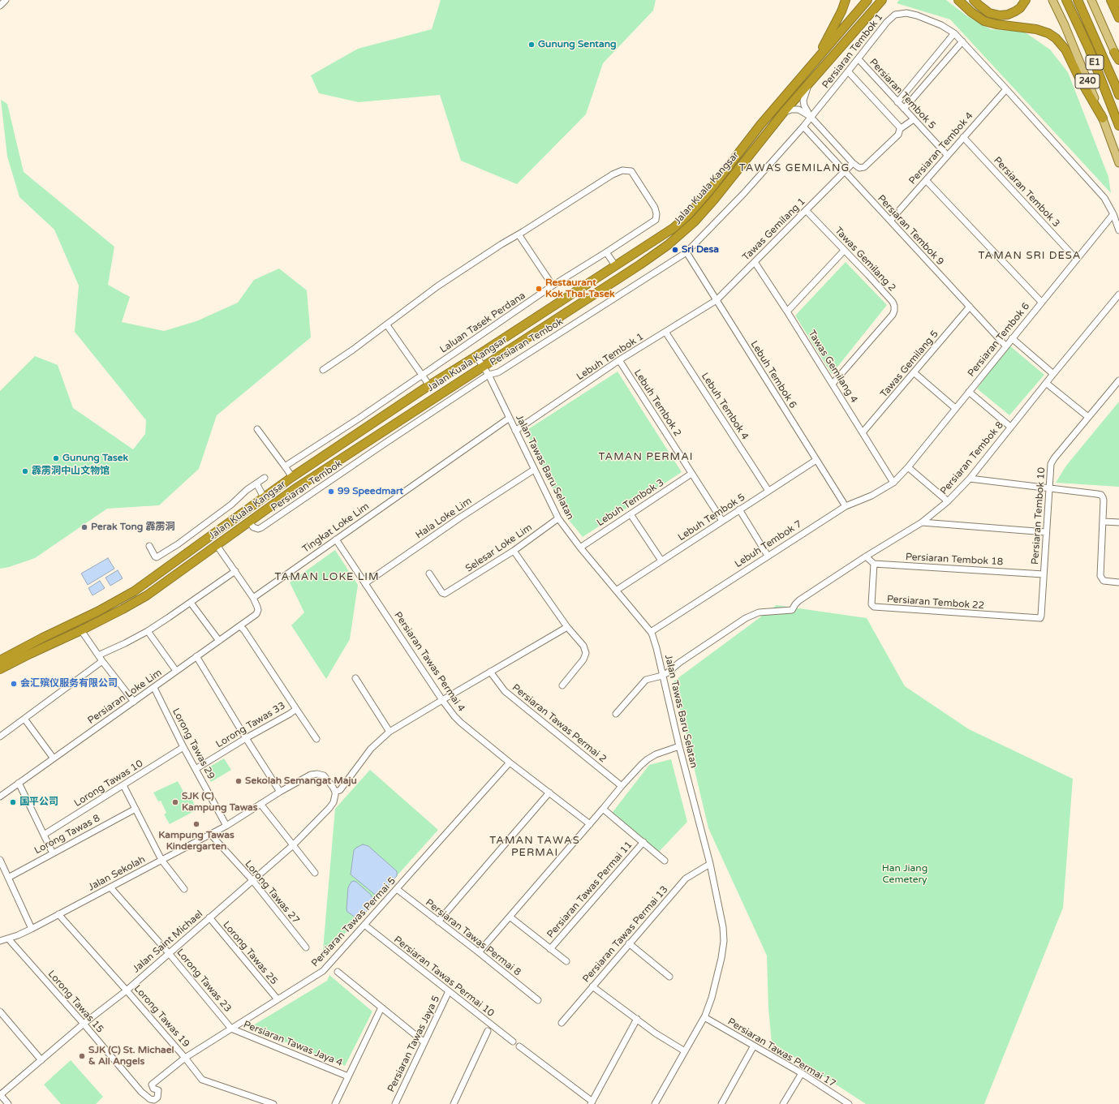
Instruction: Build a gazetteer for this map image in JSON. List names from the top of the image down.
{
  "streets": {
    "highway": ["E1", "Jalan Kuala Kangsar"],
    "main road": ["240"],
    "street": [
      "Persiaran Tembok 1",
      "Persiaran Tembok 5",
      "Persiaran Tembok 4",
      "Persiaran Tembok 3",
      "Tawas Gemilang 1",
      "Persiaran Tembok 9",
      "Tawas Gemilang 2",
      "Laluan Tasek Perdana",
      "Persiaran Tembok 6",
      "Persiaran Tembok",
      "Lebuh Tembok 1",
      "Tawas Gemilang 5",
      "Tawas Gemilang 4",
      "Lebuh Tembok 6",
      "Lebuh Tembok 2",
      "Lebuh Tembok 4",
      "Persiaran Tembok 8",
      "Jalan Tawas Baru Selatan",
      "Lebuh Tembok 3",
      "Persiaran Tembok 10",
      "Lebuh Tembok 5",
      "Hala Loke Lim",
      "Tingkat Loke Lim",
      "Lebuh Tembok 7",
      "Selesar Loke Lim",
      "Persiaran Tembok 18",
      "Persiaran Tembok 22",
      "Persiaran Tawas Permai 4",
      "Persiaran Loke Lim",
      "Persiaran Tawas Permai 2",
      "Lorong Tawas 33",
      "Lorong Tawas 29",
      "Lorong Tawas 10",
      "Lorong Tawas 8",
      "Jalan Sekolah",
      "Persiaran Tawas Permai 11",
      "Lorong Tawas 27",
      "Persiaran Tawas Permai 5",
      "Persiaran Tawas Permai 13",
      "Persiaran Tawas Permai 8",
      "Jalan Saint Michael",
      "Lorong Tawas 25",
      "Persiaran Tawas Permai 10",
      "Lorong Tawas 23",
      "Lorong Tawas 15",
      "Lorong Tawas 19",
      "Persiaran Tawas Jaya 4",
      "Persiaran Tawas Jaya 5",
      "Persiaran Tawas Permai 17"
    ]
  },
  "crossings": [
    ["Persiaran Tembok 1", "Persiaran Tembok 5"],
    ["Persiaran Tembok 1", "Persiaran Tembok 4"],
    ["Persiaran Tembok 1", "Persiaran Tembok 9"],
    ["Persiaran Tembok 1", "Persiaran Tembok 6"],
    ["Persiaran Tembok 1", "Persiaran Tembok"],
    ["Persiaran Tembok 1", "Lebuh Tembok 6"],
    ["Persiaran Tembok 5", "Persiaran Tembok 4"],
    ["Persiaran Tembok 4", "Persiaran Tembok 3"],
    ["Persiaran Tembok 4", "Persiaran Tembok 9"],
    ["Jalan Kuala Kangsar", "Persiaran Tembok"],
    ["Jalan Kuala Kangsar", "Jalan Tawas Baru Selatan"],
    ["Persiaran Tembok 3", "Persiaran Tembok 6"],
    ["Tawas Gemilang 1", "Persiaran Tembok 9"],
    ["Tawas Gemilang 1", "Tawas Gemilang 2"],
    ["Tawas Gemilang 1", "Lebuh Tembok 1"],
    ["Tawas Gemilang 1", "Tawas Gemilang 4"],
    ["Tawas Gemilang 1", "Lebuh Tembok 6"],
    ["Persiaran Tembok 9", "Persiaran Tembok 6"],
    ["Persiaran Tembok 9", "Tawas Gemilang 5"],
    ["Tawas Gemilang 2", "Tawas Gemilang 4"],
    ["Persiaran Tembok 6", "Lebuh Tembok 7"],
    ["Persiaran Tembok", "Lebuh Tembok 6"],
    ["Persiaran Tembok", "Jalan Tawas Baru Selatan"],
    ["Lebuh Tembok 1", "Lebuh Tembok 6"],
    ["Lebuh Tembok 1", "Lebuh Tembok 2"],
    ["Lebuh Tembok 1", "Lebuh Tembok 4"],
    ["Lebuh Tembok 1", "Jalan Tawas Baru Selatan"],
    ["Tawas Gemilang 5", "Tawas Gemilang 4"],
    ["Tawas Gemilang 4", "Lebuh Tembok 7"],
    ["Lebuh Tembok 6", "Lebuh Tembok 5"],
    ["Lebuh Tembok 6", "Lebuh Tembok 7"],
    ["Lebuh Tembok 2", "Lebuh Tembok 3"],
    ["Lebuh Tembok 2", "Lebuh Tembok 5"],
    ["Lebuh Tembok 4", "Lebuh Tembok 5"],
    ["Persiaran Tembok 8", "Jalan Tawas Baru Selatan"],
    ["Jalan Tawas Baru Selatan", "Lebuh Tembok 3"],
    ["Jalan Tawas Baru Selatan", "Lebuh Tembok 5"],
    ["Jalan Tawas Baru Selatan", "Hala Loke Lim"],
    ["Jalan Tawas Baru Selatan", "Tingkat Loke Lim"],
    ["Jalan Tawas Baru Selatan", "Lebuh Tembok 7"],
    ["Jalan Tawas Baru Selatan", "Selesar Loke Lim"],
    ["Jalan Tawas Baru Selatan", "Persiaran Tawas Permai 13"],
    ["Jalan Tawas Baru Selatan", "Persiaran Tawas Permai 17"],
    ["Persiaran Tembok 10", "Persiaran Tembok 18"],
    ["Persiaran Tembok 10", "Persiaran Tembok 22"],
    ["Hala Loke Lim", "Persiaran Tawas Permai 4"],
    ["Tingkat Loke Lim", "Persiaran Tawas Permai 4"],
    ["Tingkat Loke Lim", "Persiaran Loke Lim"],
    ["Persiaran Tembok 18", "Persiaran Tembok 22"],
    ["Persiaran Tawas Permai 4", "Persiaran Tawas Permai 5"],
    ["Persiaran Tawas Permai 4", "Jalan Saint Michael"],
    ["Persiaran Loke Lim", "Lorong Tawas 33"],
    ["Persiaran Loke Lim", "Lorong Tawas 29"],
    ["Persiaran Tawas Permai 2", "Jalan Saint Michael"],
    ["Lorong Tawas 33", "Lorong Tawas 29"],
    ["Lorong Tawas 29", "Lorong Tawas 10"],
    ["Lorong Tawas 29", "Jalan Sekolah"],
    ["Jalan Sekolah", "Lorong Tawas 27"],
    ["Jalan Sekolah", "Jalan Saint Michael"],
    ["Jalan Sekolah", "Lorong Tawas 23"],
    ["Jalan Sekolah", "Lorong Tawas 15"],
    ["Jalan Sekolah", "Lorong Tawas 19"],
    ["Lorong Tawas 27", "Jalan Saint Michael"],
    ["Persiaran Tawas Permai 5", "Persiaran Tawas Permai 8"],
    ["Persiaran Tawas Permai 5", "Lorong Tawas 25"],
    ["Persiaran Tawas Permai 5", "Persiaran Tawas Permai 10"],
    ["Persiaran Tawas Permai 5", "Lorong Tawas 23"],
    ["Persiaran Tawas Permai 5", "Lorong Tawas 15"],
    ["Persiaran Tawas Permai 5", "Lorong Tawas 19"],
    ["Persiaran Tawas Permai 5", "Persiaran Tawas Jaya 4"],
    ["Jalan Saint Michael", "Lorong Tawas 25"],
    ["Jalan Saint Michael", "Lorong Tawas 23"],
    ["Jalan Saint Michael", "Lorong Tawas 15"],
    ["Jalan Saint Michael", "Lorong Tawas 19"],
    ["Persiaran Tawas Permai 10", "Persiaran Tawas Jaya 5"],
    ["Lorong Tawas 23", "Persiaran Tawas Jaya 4"]
  ],
  "districts": [
    "TAWAS GEMILANG",
    "TAMAN SRI DESA",
    "TAMAN PERMAI",
    "TAMAN LOKE LIM",
    "TAMAN TAWAS PERMAI"
  ],
  "parks": ["Han Jiang Cemetery"],
  "places": [
    "Gunung Sentang",
    "Sri Desa",
    "Restaurant Kok Thai-Tasek",
    "Gunung Tasek",
    "霹雳洞中山文物馆",
    "99 Speedmart",
    "Perak Tong 霹雳洞",
    "会汇殡仪服务有限公司",
    "Sekolah Semangat Maju",
    "国平公司",
    "SJK (C) Kampung Tawas",
    "Kampung Tawas Kindergarten",
    "SJK (C) St. Michael & All Angels"
  ]
}
